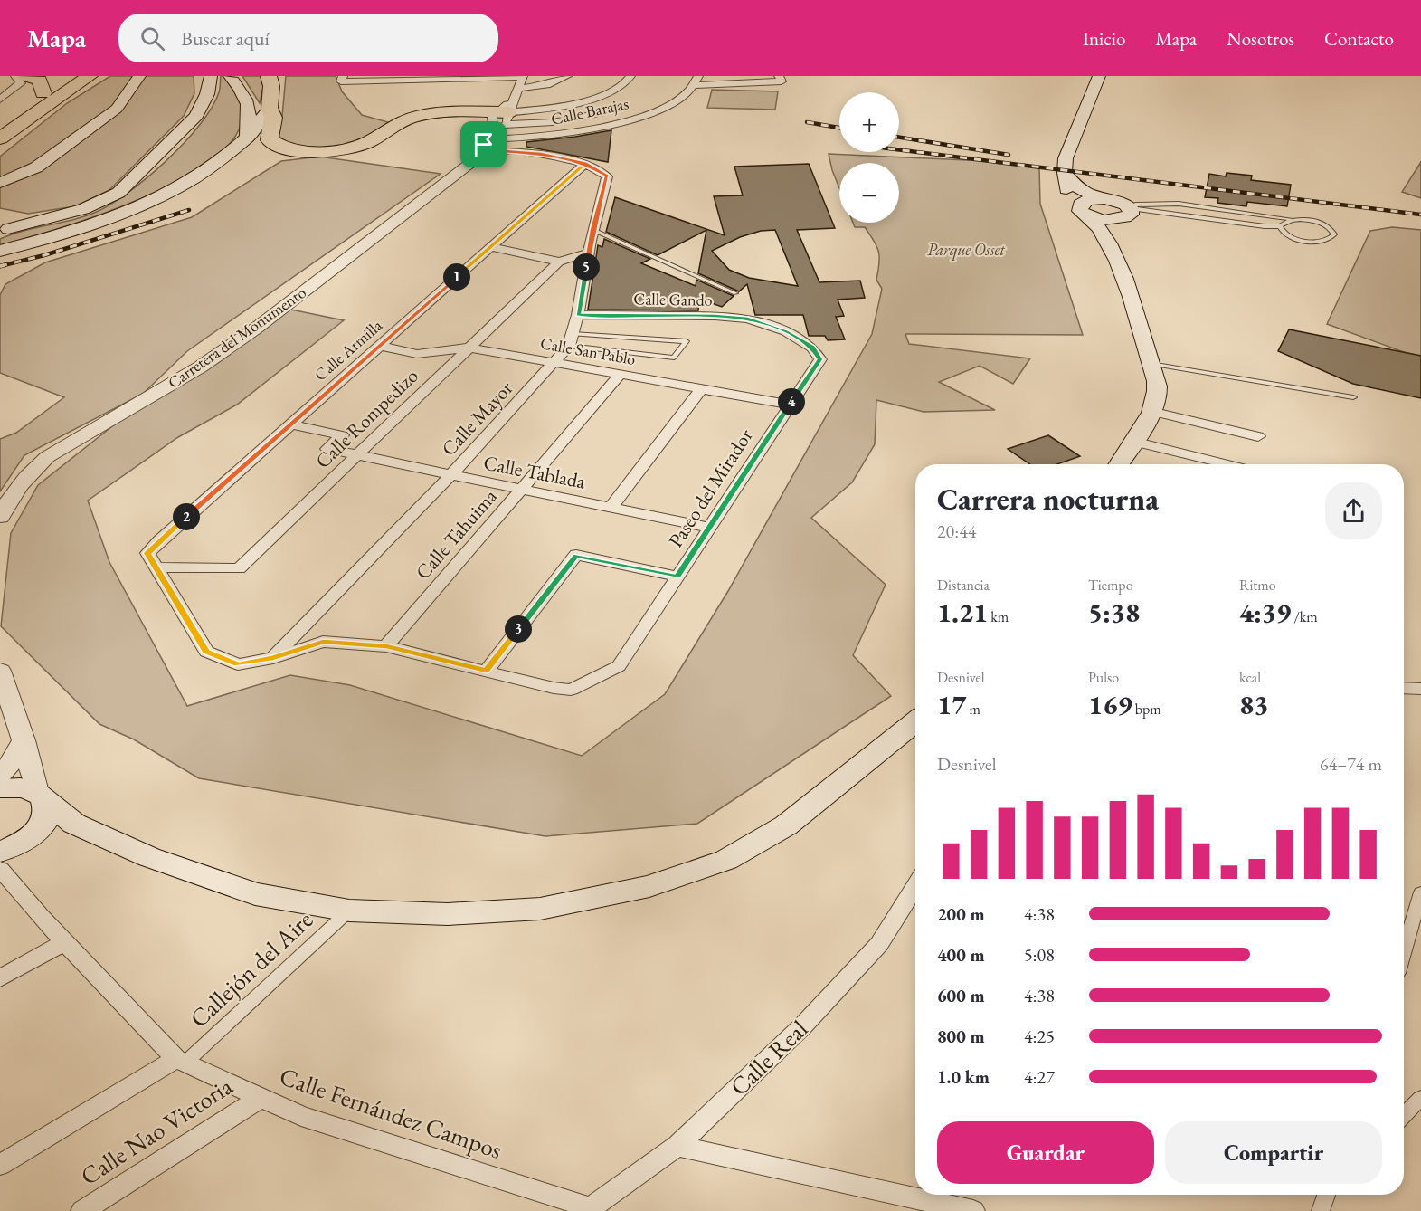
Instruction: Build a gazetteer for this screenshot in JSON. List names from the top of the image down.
{
  "streets": {
    "street": [
      "Calle Barajas",
      "Calle Gando",
      "Carretera del Monumento",
      "Calle Armilla",
      "Calle San Pablo",
      "Calle Rompedizo",
      "Calle Mayor",
      "Calle Tablada",
      "Paseo del Mirador",
      "Calle Tahuima",
      "Callejón del Aire",
      "Calle Real",
      "Calle Fernández Campos",
      "Calle Nao Victoria"
    ]
  },
  "crossings": [
    ["Calle Gando", "Calle Mayor"],
    ["Calle Gando", "Paseo del Mirador"],
    ["Calle Armilla", "Calle San Pablo"],
    ["Calle Armilla", "Calle Rompedizo"],
    ["Calle Armilla", "Calle Mayor"],
    ["Calle Armilla", "Calle Tablada"],
    ["Calle Armilla", "Paseo del Mirador"],
    ["Calle San Pablo", "Calle Rompedizo"],
    ["Calle San Pablo", "Calle Mayor"],
    ["Calle San Pablo", "Paseo del Mirador"],
    ["Calle San Pablo", "Calle Tahuima"],
    ["Calle Rompedizo", "Calle Mayor"],
    ["Calle Rompedizo", "Calle Tablada"],
    ["Calle Rompedizo", "Paseo del Mirador"],
    ["Calle Mayor", "Calle Tablada"],
    ["Calle Mayor", "Paseo del Mirador"],
    ["Calle Tablada", "Paseo del Mirador"],
    ["Calle Tablada", "Calle Tahuima"],
    ["Paseo del Mirador", "Calle Tahuima"],
    ["Callejón del Aire", "Calle Fernández Campos"],
    ["Calle Real", "Calle Fernández Campos"],
    ["Calle Fernández Campos", "Calle Nao Victoria"]
  ],
  "parks": ["Parque Osset"],
  "page": {
    "header": "Mapa",
    "search": "Buscar aquí",
    "nav": [
      "Inicio",
      "Mapa",
      "Nosotros",
      "Contacto"
    ],
    "map_buttons": ["+", "−"],
    "pins": [
      "5",
      "1",
      "4",
      "2",
      "3"
    ],
    "heading": ["Carrera nocturna", "20:44"],
    "stats": [
      ["Distancia", "1.21 km"],
      ["Tiempo", "5:38"],
      ["Ritmo", "4:39 /km"],
      ["Desnivel", "17 m"],
      ["Pulso", "169 bpm"],
      ["kcal", "83"]
    ],
    "chart": ["Desnivel", "64–74 m"],
    "list": [
      {
        "name": "200 m",
        "note": "4:38"
      },
      {
        "name": "400 m",
        "note": "5:08"
      },
      {
        "name": "600 m",
        "note": "4:38"
      },
      {
        "name": "800 m",
        "note": "4:25"
      },
      {
        "name": "1.0 km",
        "note": "4:27"
      }
    ],
    "buttons": ["Guardar", "Compartir"]
  }
}
